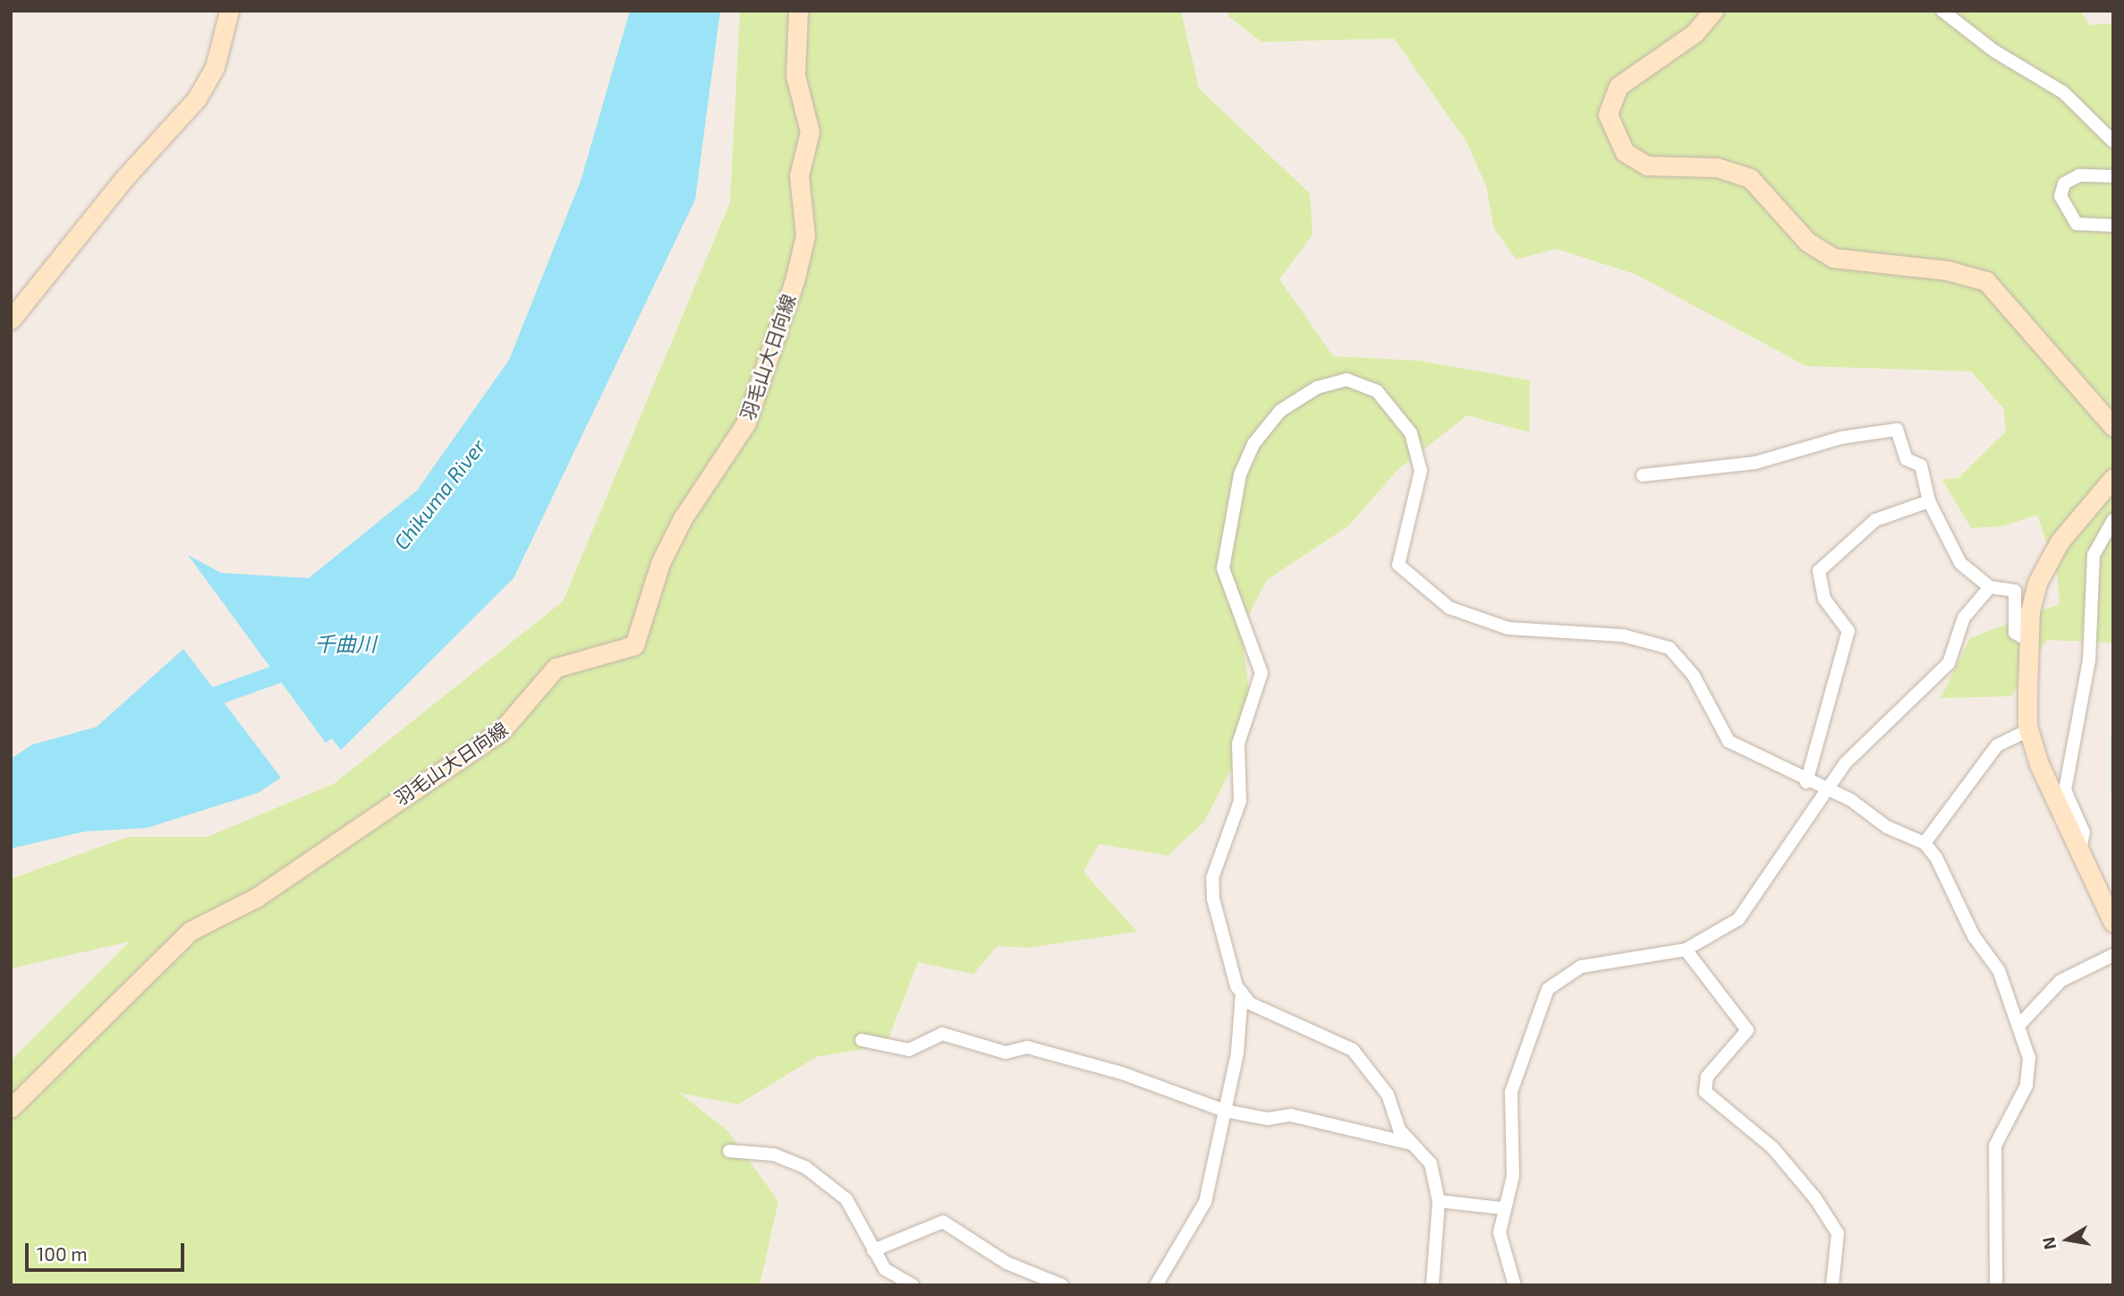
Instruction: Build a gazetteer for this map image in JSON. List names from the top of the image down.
{
  "streets": {
    "street": ["羽毛山大日向線"]
  },
  "water": ["Chikuma River", "千曲川"],
  "scale_bar": "100 m",
  "north": "left"
}
